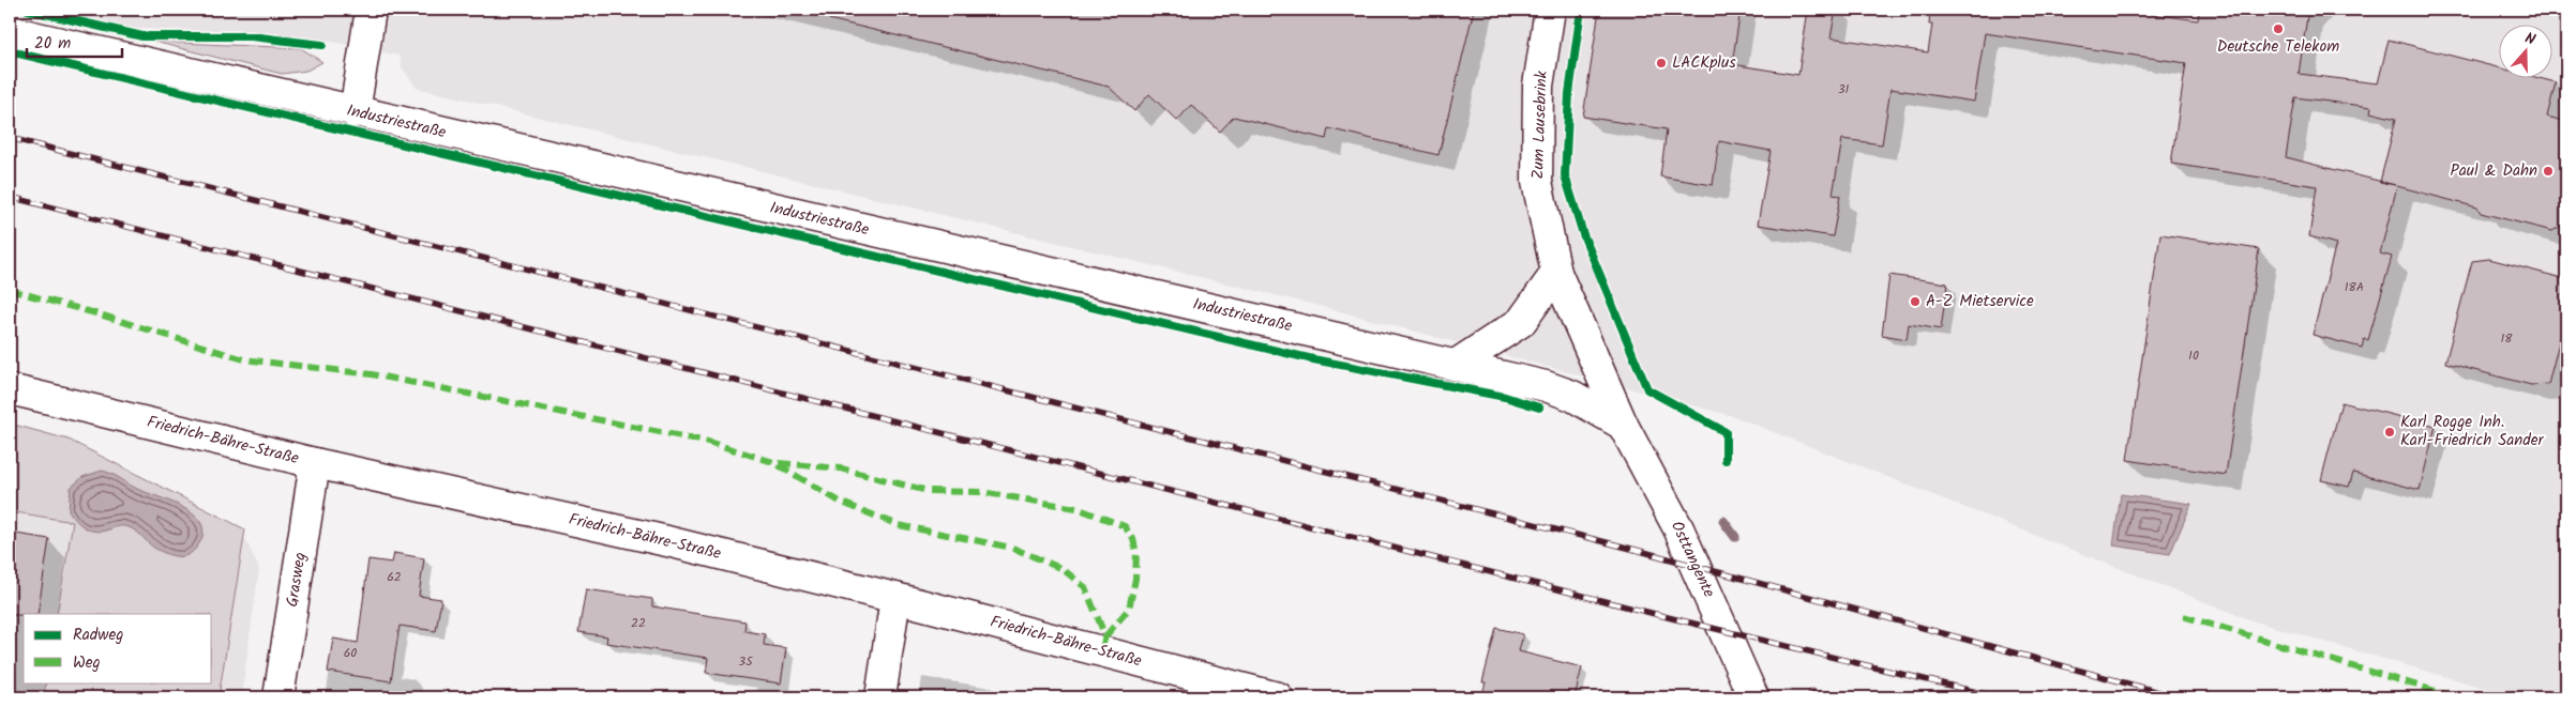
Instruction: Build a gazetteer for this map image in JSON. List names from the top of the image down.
{
  "streets": {
    "street": [
      "Industriestraße",
      "Zum Lausebrink",
      "Friedrich-Bähre-Straße",
      "Osttangente",
      "Grasweg"
    ]
  },
  "crossings": [
    ["Industriestraße", "Zum Lausebrink"],
    ["Industriestraße", "Osttangente"],
    ["Zum Lausebrink", "Osttangente"],
    ["Friedrich-Bähre-Straße", "Grasweg"]
  ],
  "places": [
    "Deutsche Telekom",
    "LACKplus",
    "Paul & Dahn",
    "A-Z Mietservice",
    "Karl Rogge Inh. Karl-Friedrich Sander"
  ],
  "house_numbers": [
    "31",
    "18A",
    "18",
    "10",
    "62",
    "22",
    "60",
    "35"
  ],
  "legend": ["Radweg", "Weg"],
  "scale_bar": "20 m",
  "north": "top"
}
